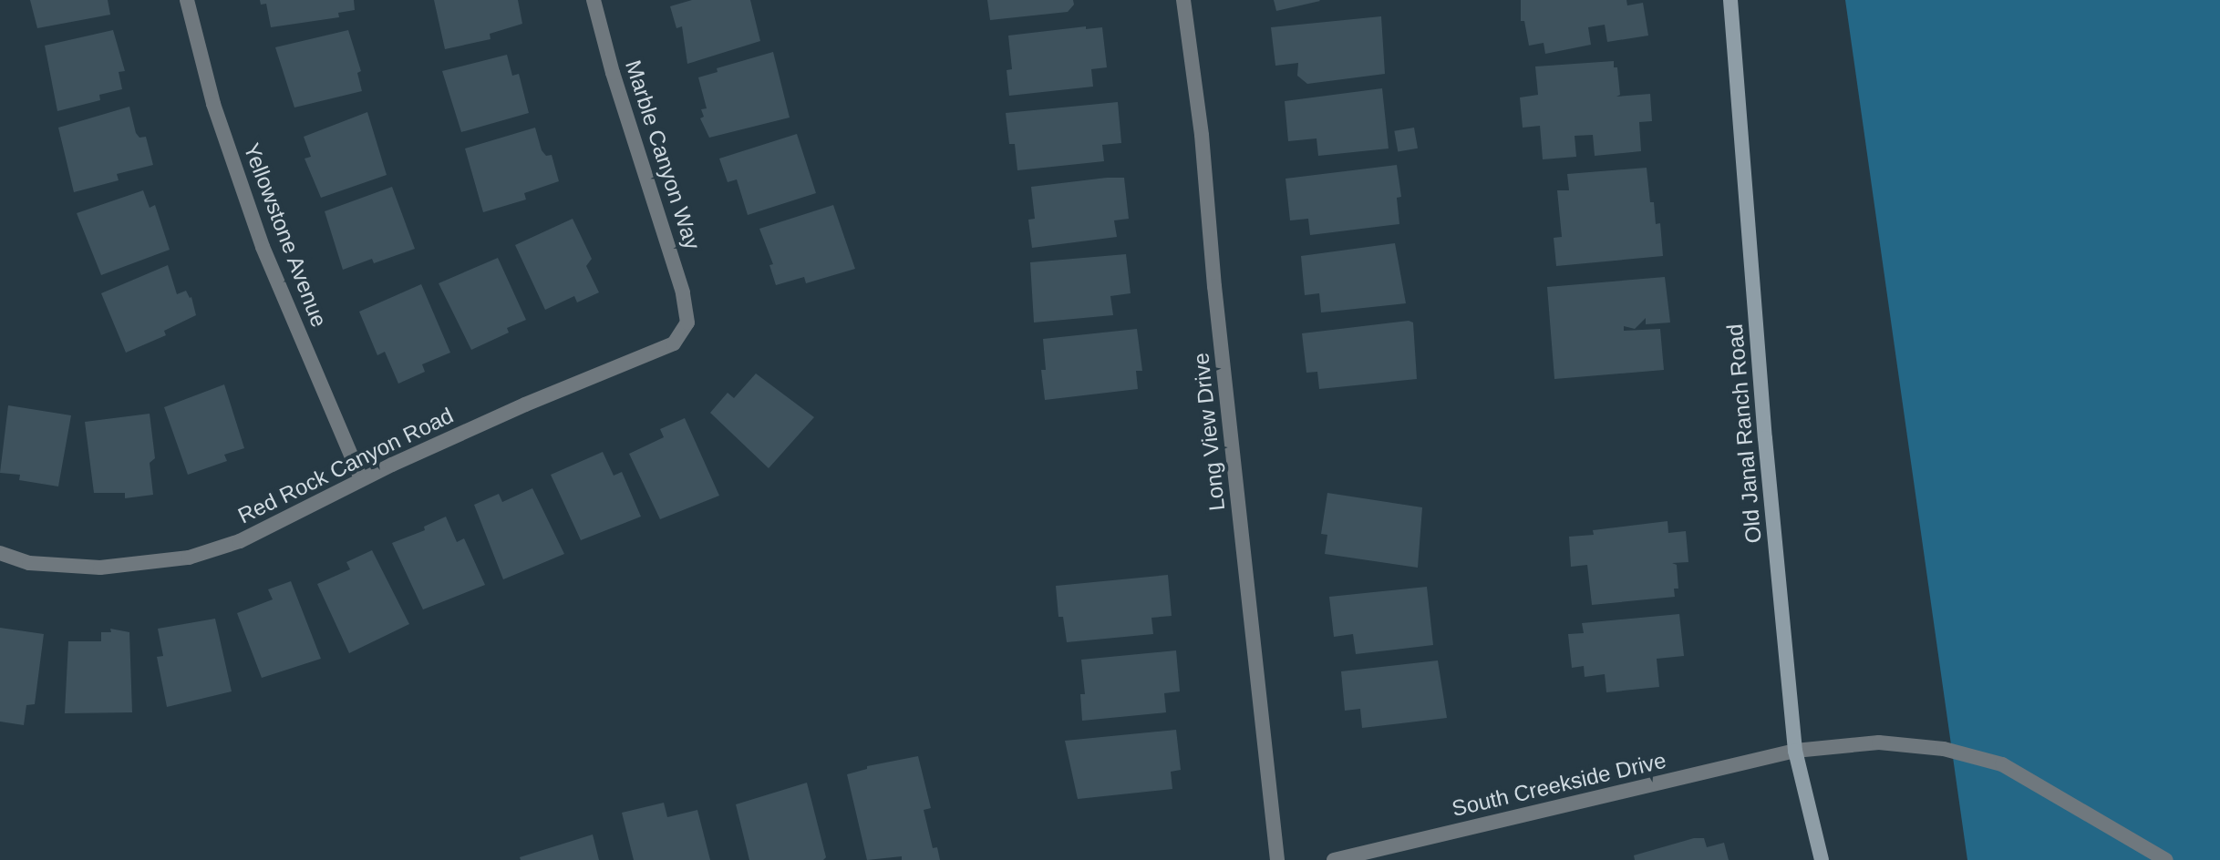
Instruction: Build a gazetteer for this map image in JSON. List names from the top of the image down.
{
  "streets": {
    "street": [
      "Marble Canyon Way",
      "Yellowstone Avenue",
      "Long View Drive",
      "Old Janal Ranch Road",
      "Red Rock Canyon Road",
      "South Creekside Drive"
    ]
  },
  "crossings": [
    ["Marble Canyon Way", "Red Rock Canyon Road"],
    ["Yellowstone Avenue", "Red Rock Canyon Road"],
    ["Old Janal Ranch Road", "South Creekside Drive"]
  ]
}
